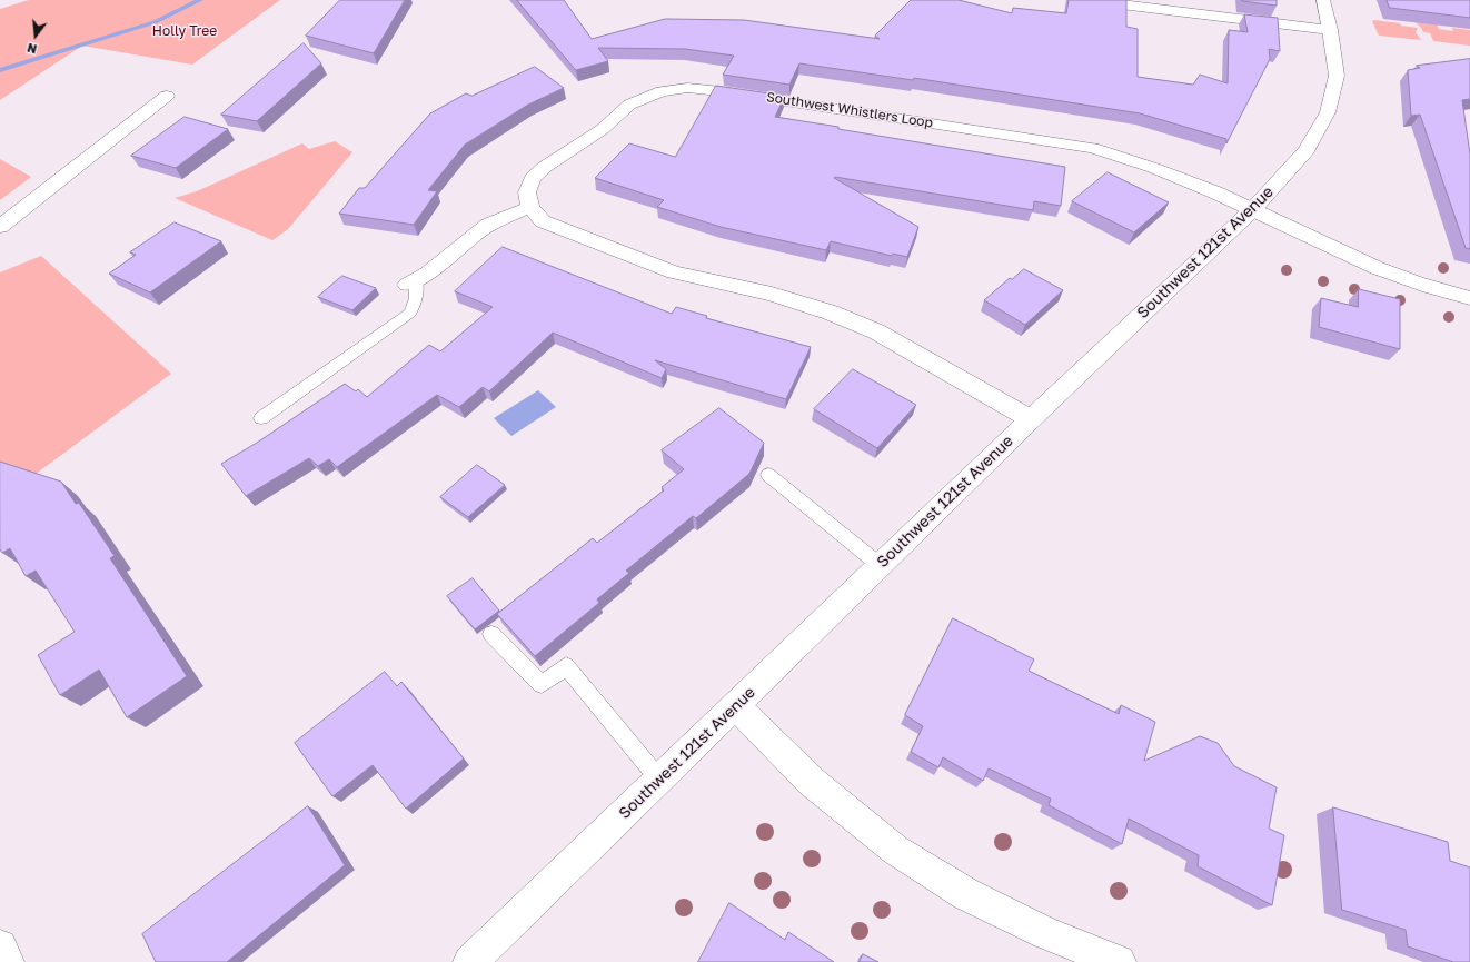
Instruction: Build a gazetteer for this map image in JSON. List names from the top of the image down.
{
  "streets": {
    "street": ["Southwest Whistlers Loop", "Southwest 121st Avenue"]
  },
  "crossings": [
    ["Southwest Whistlers Loop", "Southwest 121st Avenue"]
  ],
  "parks": ["Holly Tree"],
  "north": "bottom"
}
